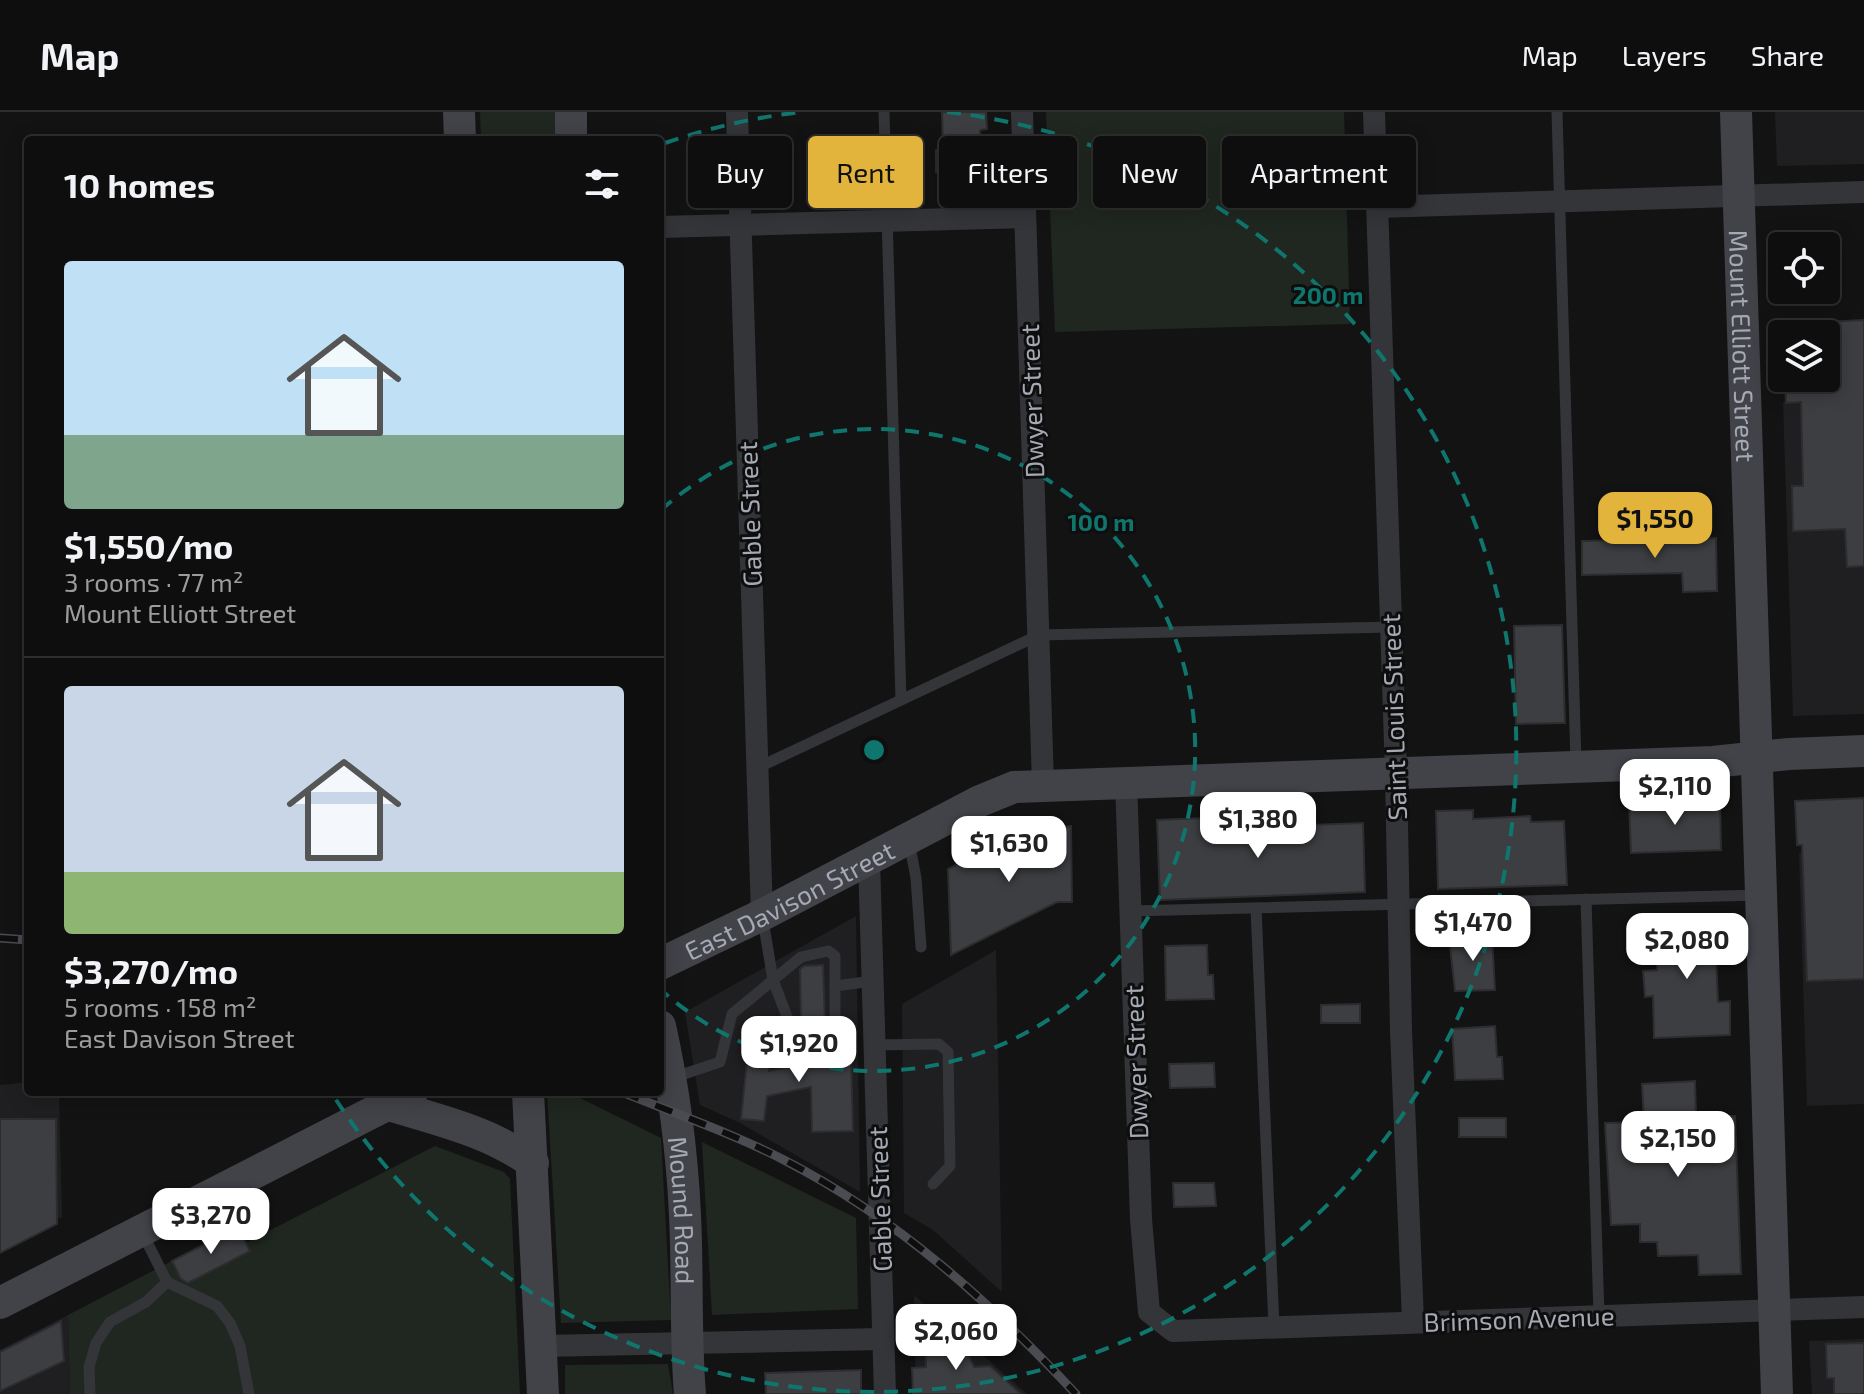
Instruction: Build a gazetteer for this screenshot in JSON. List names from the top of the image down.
{
  "streets": {
    "main road": ["Mount Elliott Street", "East Davison Street", "Mound Road"],
    "street": [
      "Dwyer Street",
      "Gable Street",
      "Saint Louis Street",
      "Brimson Avenue"
    ]
  },
  "crossings": [
    ["Mount Elliott Street", "East Davison Street"],
    ["Mount Elliott Street", "Brimson Avenue"],
    ["Dwyer Street", "East Davison Street"],
    ["Dwyer Street", "Brimson Avenue"],
    ["Gable Street", "East Davison Street"],
    ["Saint Louis Street", "East Davison Street"],
    ["Saint Louis Street", "Brimson Avenue"]
  ],
  "page": {
    "header": "Map",
    "nav": ["Map", "Layers", "Share"],
    "chip": [
      "Buy",
      "Rent",
      "Filters",
      "New",
      "Apartment"
    ],
    "heading": "10 homes",
    "list": [
      {
        "name": "$1,550/mo",
        "note": "3 rooms · 77 m² · Mount Elliott Street"
      },
      {
        "name": "$3,270/mo",
        "note": "5 rooms · 158 m² · East Davison Street"
      }
    ],
    "price": [
      "$1,550",
      "$2,110",
      "$1,380",
      "$1,630",
      "$1,470",
      "$2,080",
      "$1,920",
      "$2,150",
      "$3,270",
      "$2,060"
    ]
  },
  "rings": ["200 m", "100 m"]
}
